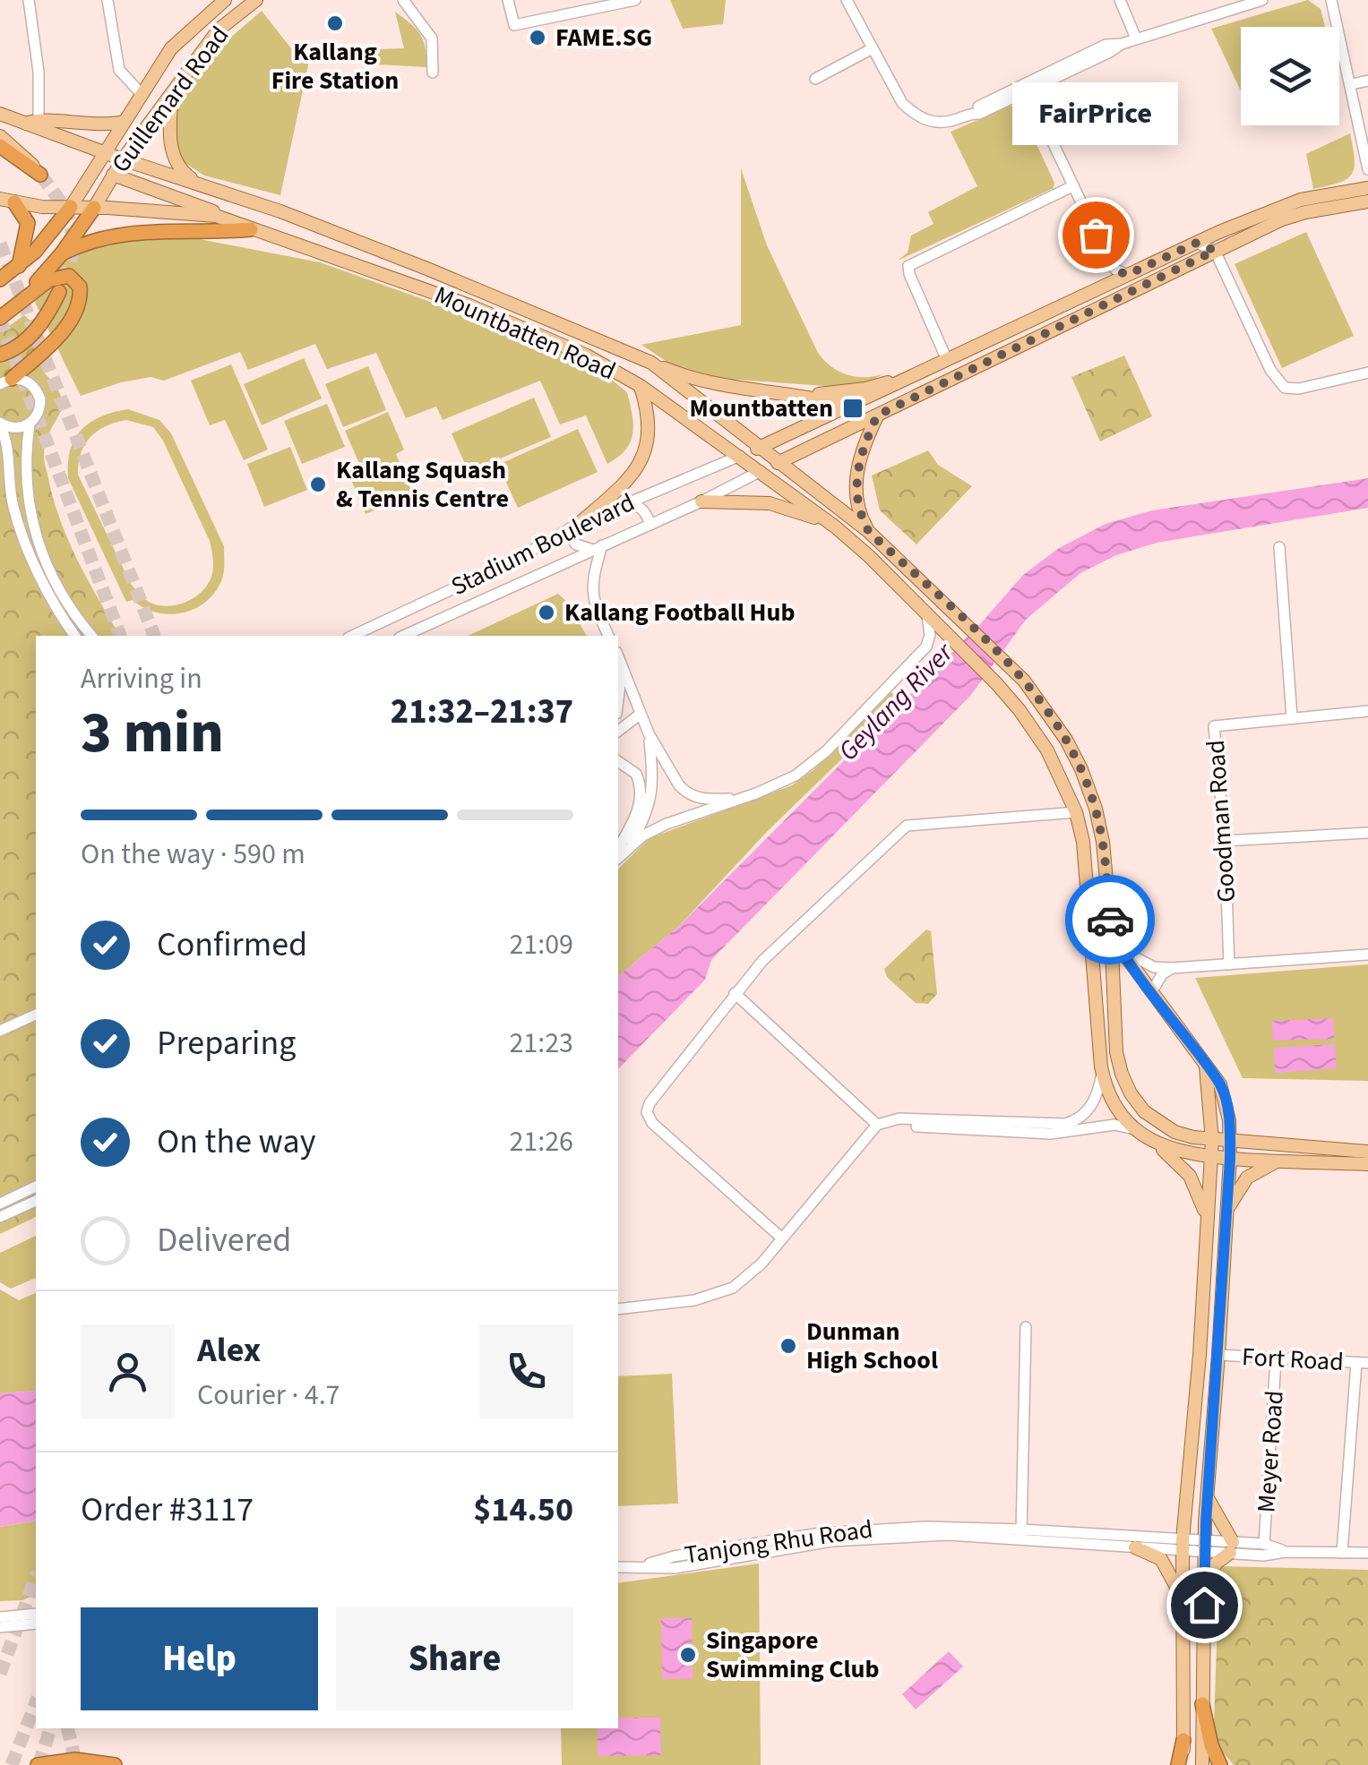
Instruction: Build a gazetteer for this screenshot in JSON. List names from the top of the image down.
{
  "streets": {
    "main road": ["Guillemard Road", "Mountbatten Road", "Fort Road"],
    "street": [
      "Stadium Boulevard",
      "Goodman Road",
      "Meyer Road",
      "Tanjong Rhu Road"
    ]
  },
  "crossings": [
    ["Guillemard Road", "Mountbatten Road"],
    ["Mountbatten Road", "Stadium Boulevard"],
    ["Mountbatten Road", "Fort Road"],
    ["Fort Road", "Meyer Road"],
    ["Fort Road", "Tanjong Rhu Road"],
    ["Meyer Road", "Tanjong Rhu Road"]
  ],
  "water": ["Geylang River"],
  "places": {
    "other": [
      "Kallang Fire Station",
      "FAME.SG",
      "FairPrice",
      "Kallang Squash & Tennis Centre",
      "Kallang Football Hub",
      "Dunman High School",
      "Singapore Swimming Club"
    ],
    "transit": ["Mountbatten"]
  },
  "page": {
    "bubble": "FairPrice",
    "heading": ["3 min", "Arriving in", "21:32–21:37"],
    "panel": [
      "Alex",
      "Courier · 4.7",
      "Order #3117",
      "$14.50"
    ],
    "bar": "On the way · 590 m",
    "list": [
      ["Confirmed", "21:09"],
      ["Preparing", "21:23"],
      ["On the way", "21:26"],
      "Delivered"
    ],
    "buttons": ["Help", "Share"]
  }
}
